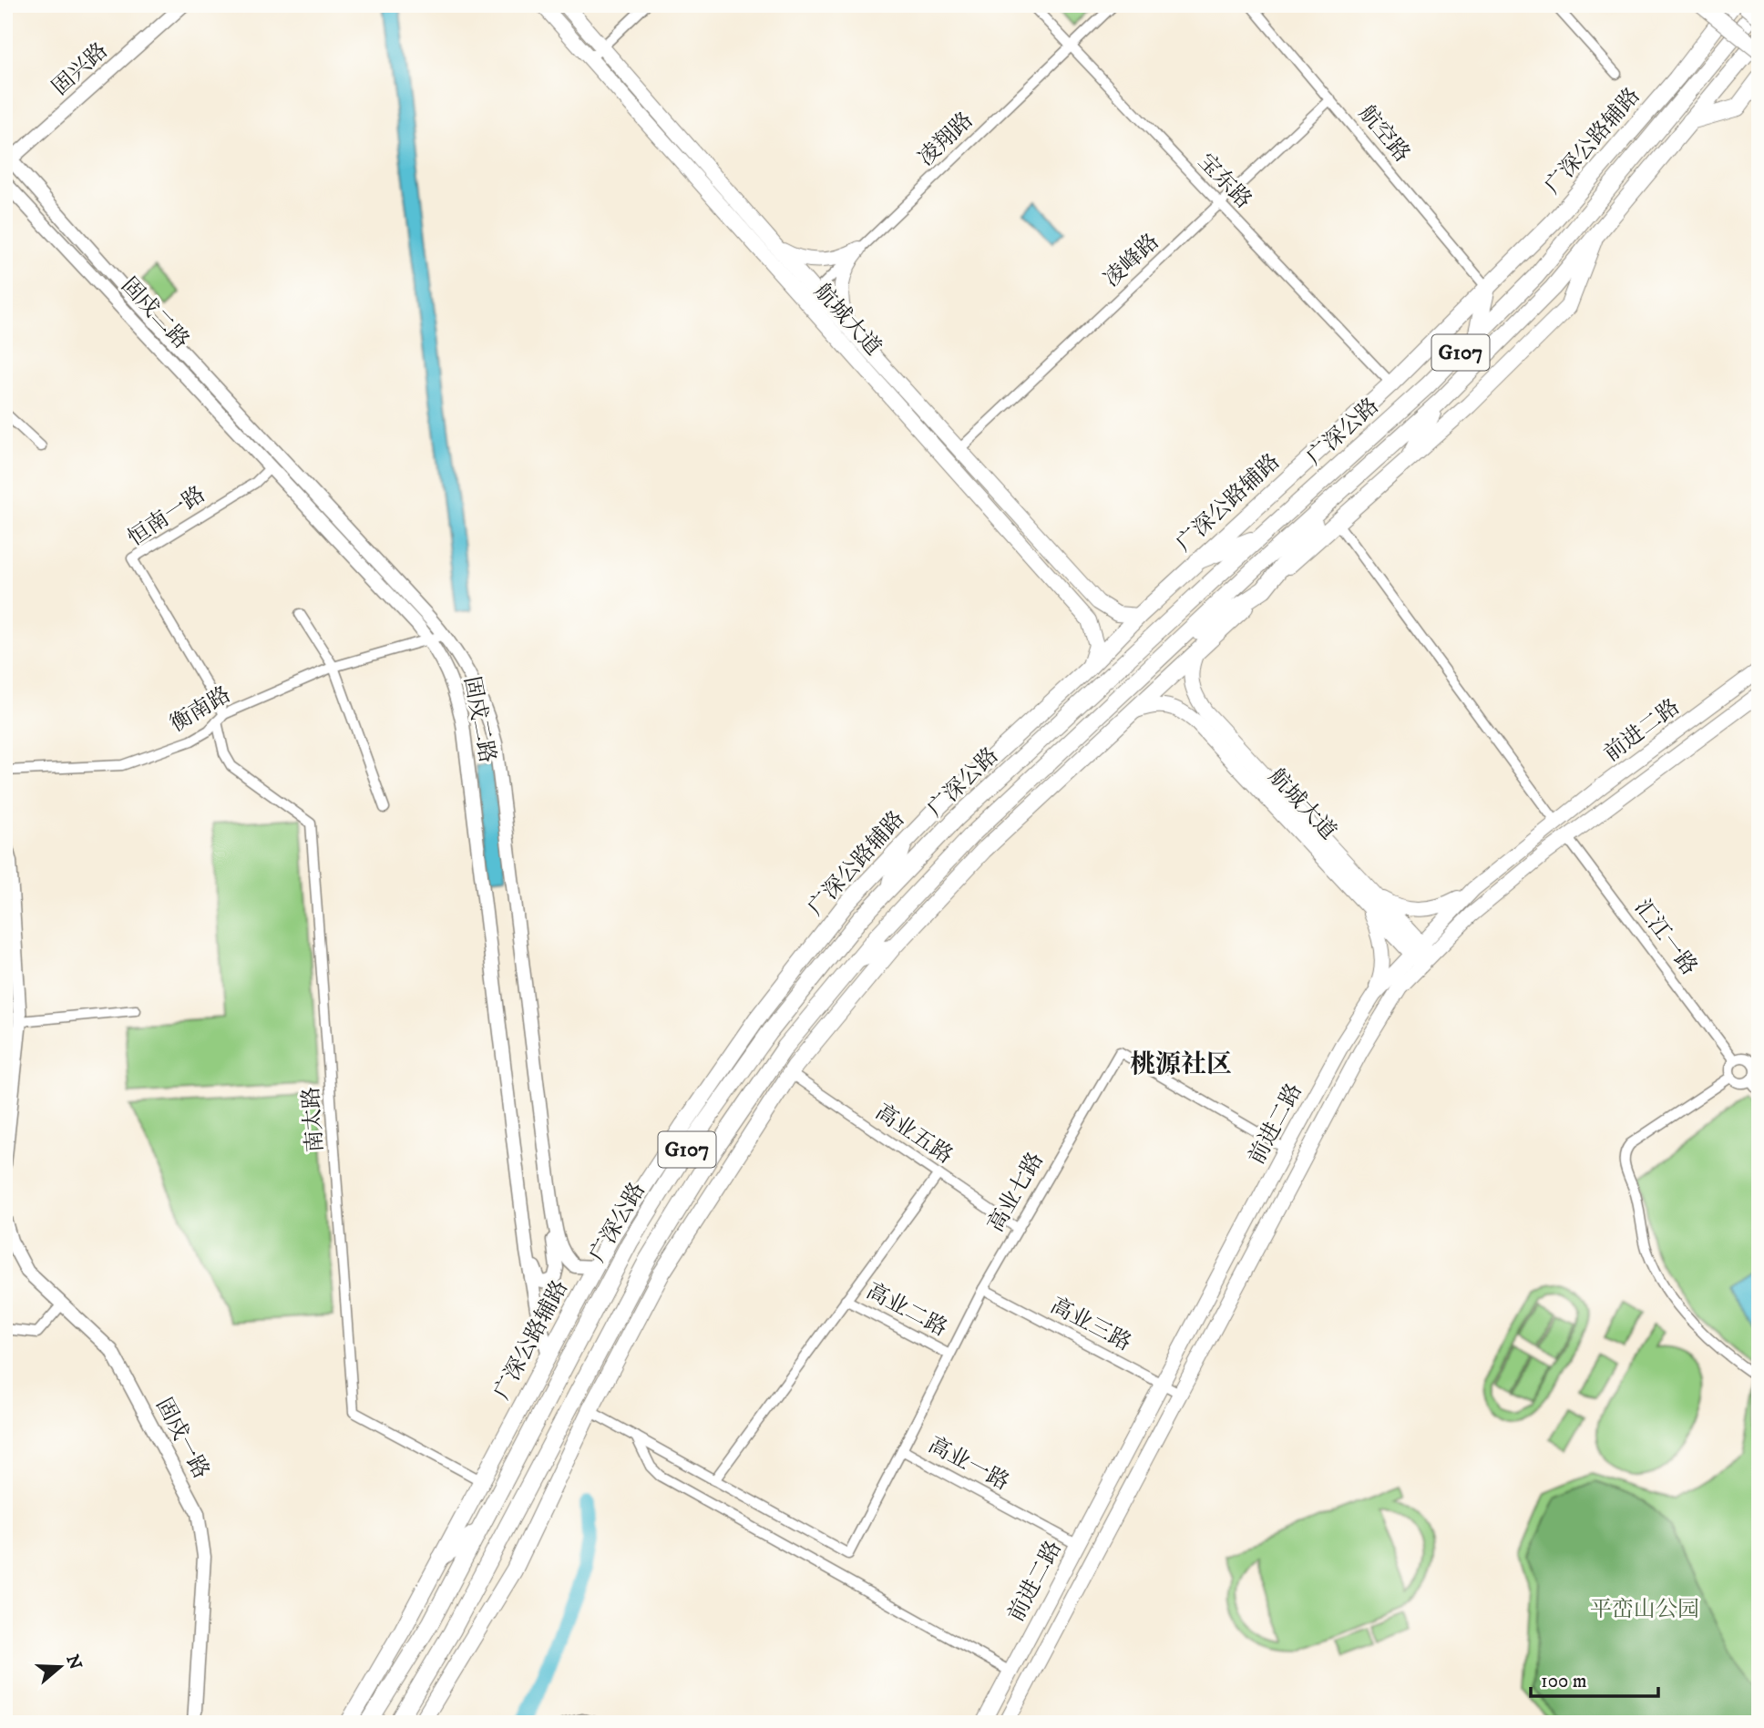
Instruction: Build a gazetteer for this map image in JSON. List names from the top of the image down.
{
  "streets": {
    "main road": [
      "广深公路辅路",
      "航城大道",
      "G107",
      "广深公路",
      "前进二路"
    ],
    "street": [
      "固兴路",
      "航空路",
      "凌翔路",
      "宝东路",
      "凌峰路",
      "固戍二路",
      "恒南一路",
      "衡南路",
      "汇江一路",
      "南太路",
      "高业五路",
      "高业七路",
      "高业二路",
      "高业三路",
      "固戍一路",
      "高业一路"
    ]
  },
  "crossings": [
    ["固兴路", "固戍二路"],
    ["航空路", "广深公路辅路"],
    ["航空路", "凌峰路"],
    ["凌翔路", "宝东路"],
    ["凌翔路", "航城大道"],
    ["广深公路辅路", "宝东路"],
    ["广深公路辅路", "固戍二路"],
    ["广深公路辅路", "航城大道"],
    ["广深公路辅路", "南太路"],
    ["宝东路", "凌峰路"],
    ["凌峰路", "航城大道"],
    ["固戍二路", "恒南一路"],
    ["固戍二路", "衡南路"],
    ["航城大道", "前进二路"],
    ["恒南一路", "衡南路"],
    ["恒南一路", "南太路"],
    ["衡南路", "南太路"],
    ["前进二路", "汇江一路"],
    ["前进二路", "高业七路"],
    ["前进二路", "高业三路"],
    ["前进二路", "高业一路"],
    ["高业五路", "高业七路"],
    ["高业七路", "高业二路"],
    ["高业七路", "高业三路"],
    ["高业七路", "高业一路"],
    ["高业二路", "高业一路"]
  ],
  "districts": ["桃源社区"],
  "parks": ["平峦山公园"],
  "scale_bar": "100 m",
  "north": "right"
}
